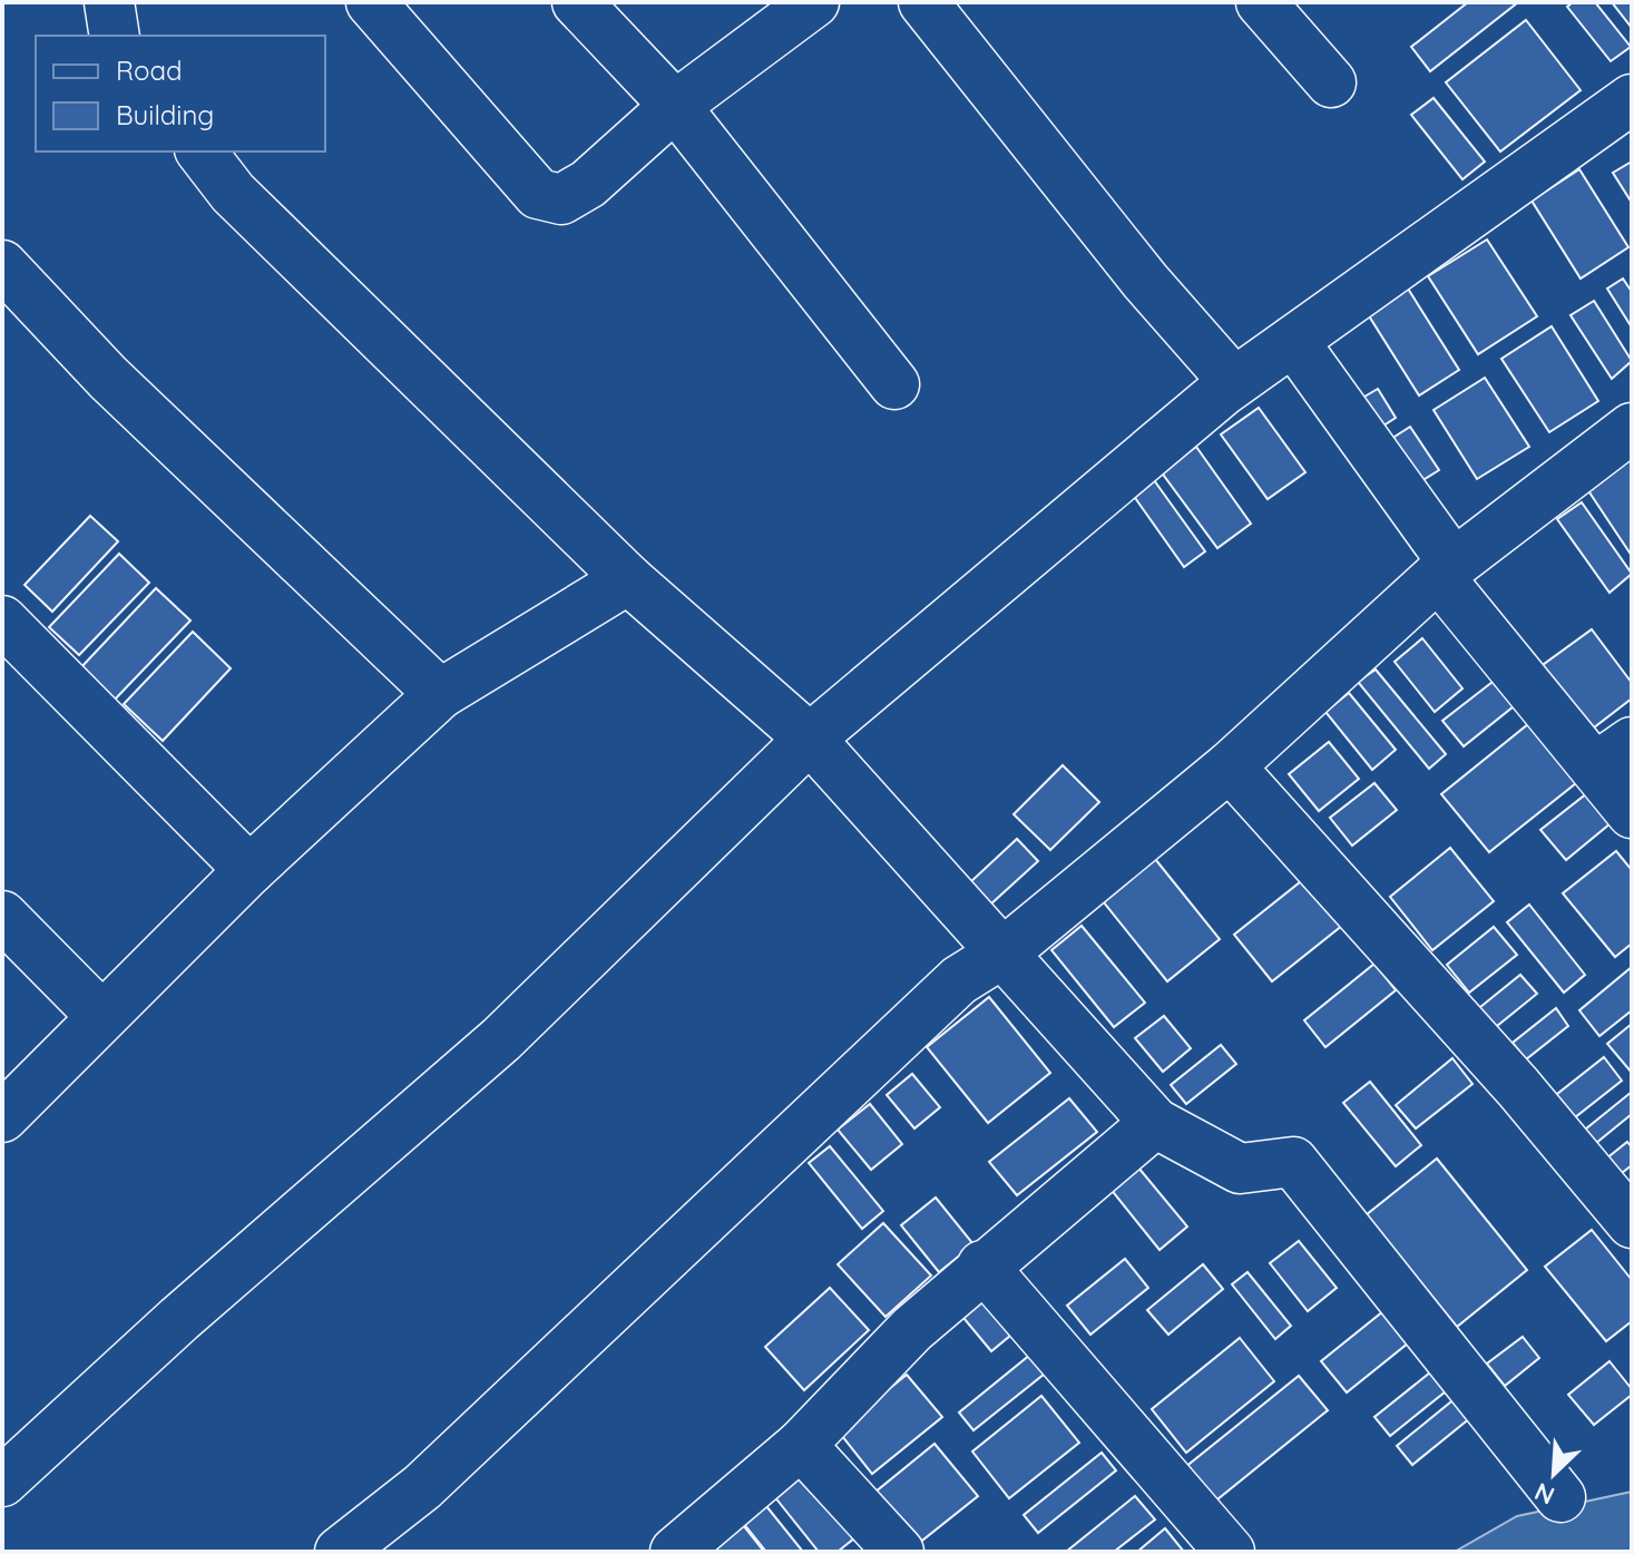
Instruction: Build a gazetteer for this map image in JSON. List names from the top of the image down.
{
  "legend": ["Road", "Building"],
  "north": "bottom left"
}
